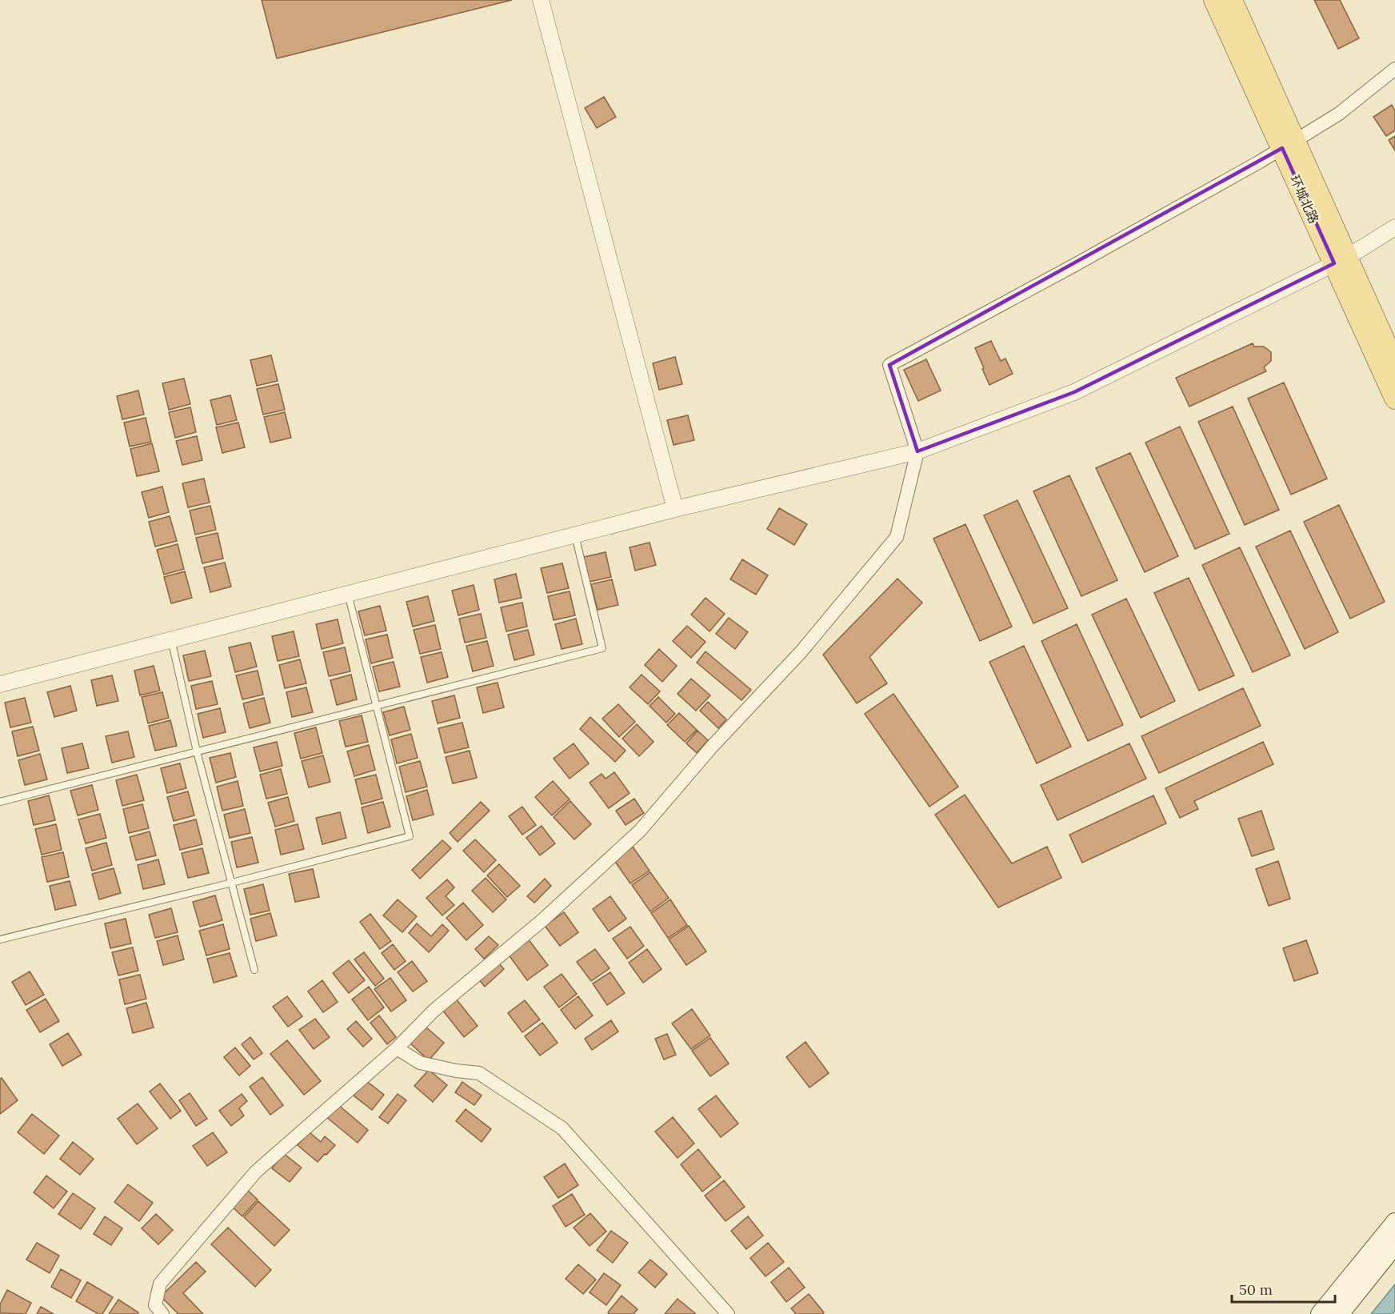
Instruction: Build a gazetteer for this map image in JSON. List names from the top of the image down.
{
  "streets": {
    "main road": ["环城北路"]
  },
  "scale_bar": "50 m"
}
